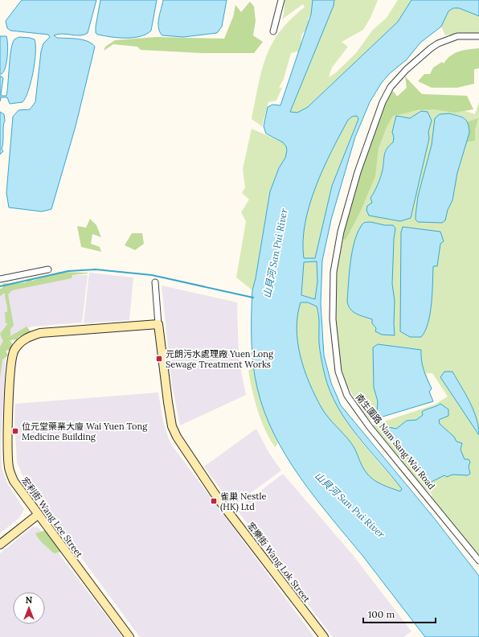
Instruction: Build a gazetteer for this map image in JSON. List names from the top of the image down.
{
  "streets": {
    "street": ["南生圍路 Nam Sang Wai Road", "宏利街 Wang Lee Street", "宏樂街 Wang Lok Street"]
  },
  "crossings": [
    ["宏利街 Wang Lee Street", "宏樂街 Wang Lok Street"]
  ],
  "water": ["山貝河 San Pui River"],
  "places": {
    "transit": ["元朗污水處理廠 Yuen Long Sewage Treatment Works", "位元堂藥業大廈 Wai Yuen Tong Medicine Building", "雀巢 Nestle (HK) Ltd"]
  },
  "scale_bar": "100 m",
  "north": "top"
}
